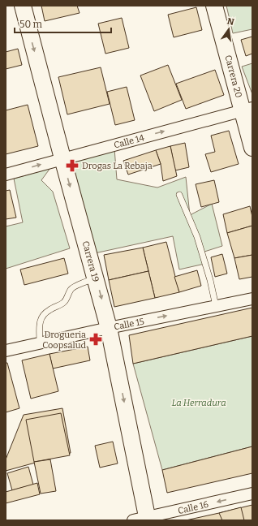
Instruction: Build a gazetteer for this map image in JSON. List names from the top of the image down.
{
  "streets": {
    "main road": ["Carrera 20", "Carrera 19"],
    "street": ["Calle 14", "Calle 15", "Calle 16"]
  },
  "crossings": [
    ["Carrera 20", "Calle 14"],
    ["Calle 14", "Carrera 19"],
    ["Carrera 19", "Calle 15"],
    ["Carrera 19", "Calle 16"]
  ],
  "one_way": [
    "Calle 14",
    "Carrera 19",
    "Calle 15",
    "Calle 16"
  ],
  "parks": ["La Herradura"],
  "places": {
    "pharmacy": ["Drogas La Rebaja", "Drogueria Coopsalud"]
  },
  "scale_bar": "50 m",
  "north": "top"
}
